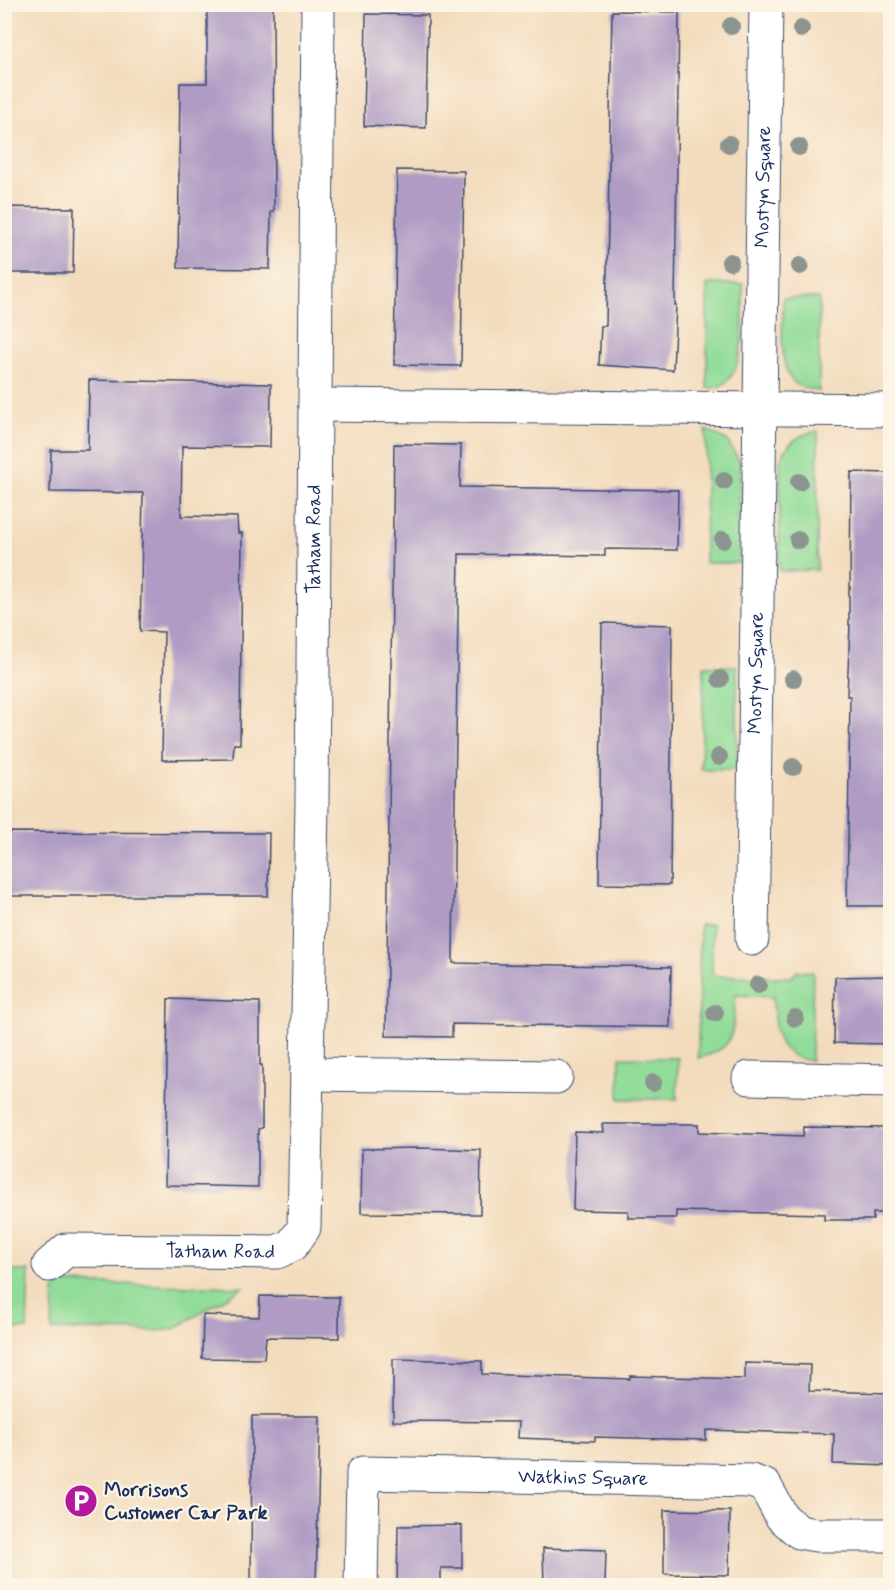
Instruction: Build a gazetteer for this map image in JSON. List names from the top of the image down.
{
  "streets": {
    "street": ["Mostyn Square", "Tatham Road", "Watkins Square"]
  },
  "places": {
    "parking": ["Morrisons Customer Car Park"]
  }
}
